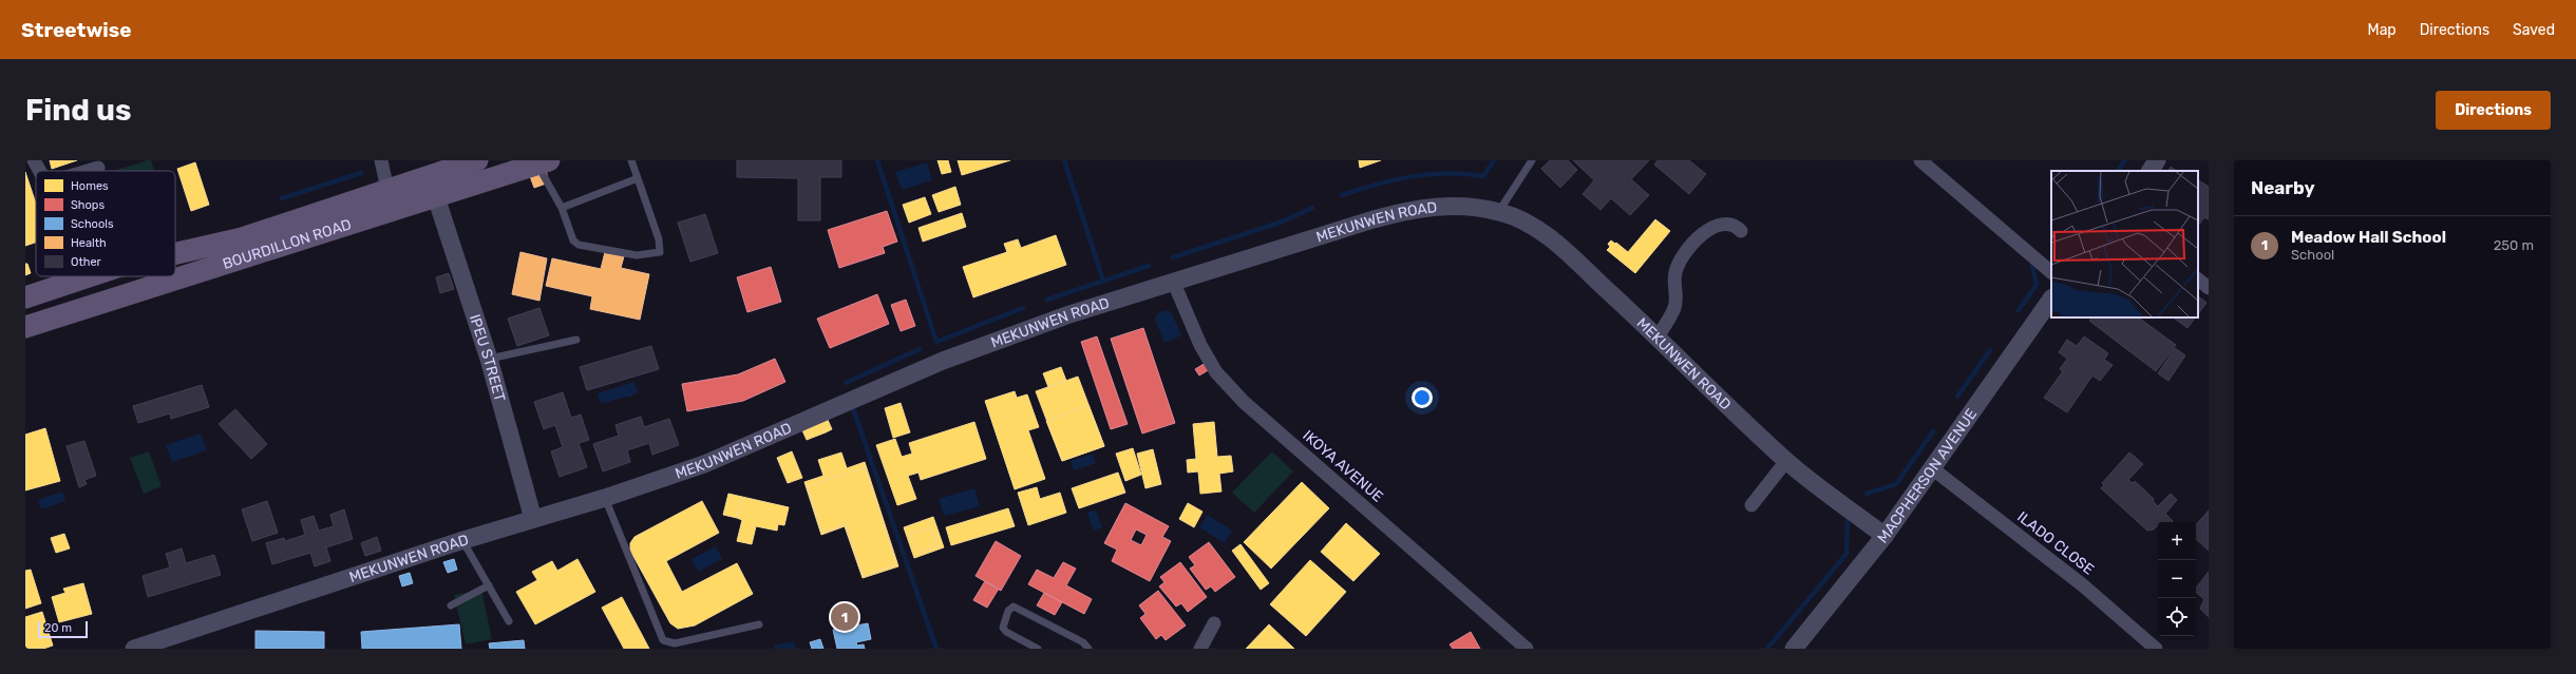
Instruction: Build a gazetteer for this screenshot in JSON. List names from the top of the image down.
{
  "streets": {
    "main road": ["BOURDILLON ROAD"],
    "street": [
      "MEKUNWEN ROAD",
      "IPEU STREET",
      "IKOYA AVENUE",
      "MACPHERSON AVENUE",
      "ILADO CLOSE"
    ]
  },
  "crossings": [
    ["MEKUNWEN ROAD", "IPEU STREET"],
    ["MEKUNWEN ROAD", "IKOYA AVENUE"],
    ["MEKUNWEN ROAD", "MACPHERSON AVENUE"],
    ["BOURDILLON ROAD", "IPEU STREET"],
    ["MACPHERSON AVENUE", "ILADO CLOSE"]
  ],
  "legend": [
    "Homes",
    "Shops",
    "Schools",
    "Health",
    "Other"
  ],
  "scale_bar": "20 m",
  "page": {
    "header": "Streetwise",
    "nav": ["Map", "Directions", "Saved"],
    "buttons": "Directions",
    "title": "Find us",
    "heading": "Nearby",
    "list": [
      {
        "mark": "1",
        "name": "Meadow Hall School",
        "note": "School",
        "value": "250 m"
      }
    ],
    "map_buttons": ["+", "−"],
    "pins": "1",
    "scale": "20 m"
  }
}
